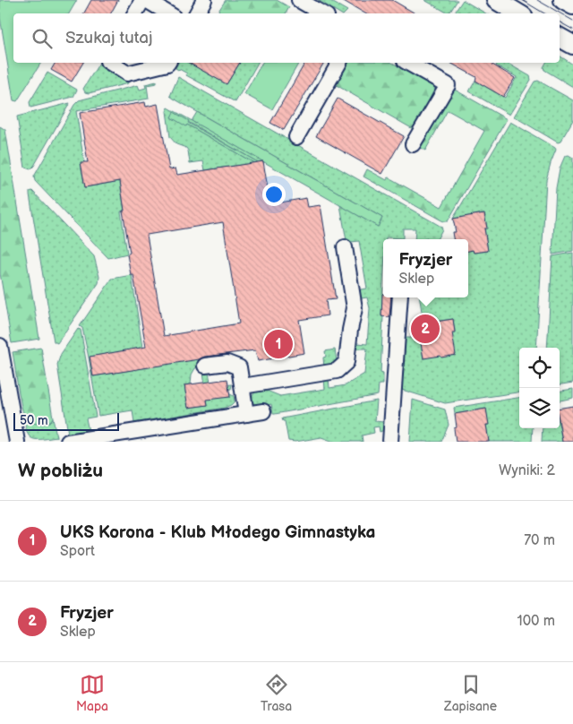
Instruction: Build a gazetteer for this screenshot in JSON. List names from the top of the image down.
{
  "scale_bar": "50 m",
  "page": {
    "search": "Szukaj tutaj",
    "popup": ["Fryzjer", "Sklep"],
    "pins": ["2", "1"],
    "scale": "50 m",
    "heading": ["W pobliżu", "Wyniki: 2"],
    "list": [
      {
        "mark": "1",
        "name": "UKS Korona - Klub Młodego Gimnastyka",
        "note": "Sport",
        "value": "70 m"
      },
      {
        "mark": "2",
        "name": "Fryzjer",
        "note": "Sklep",
        "value": "100 m"
      }
    ],
    "nav": ["Mapa", "Trasa", "Zapisane"]
  }
}
